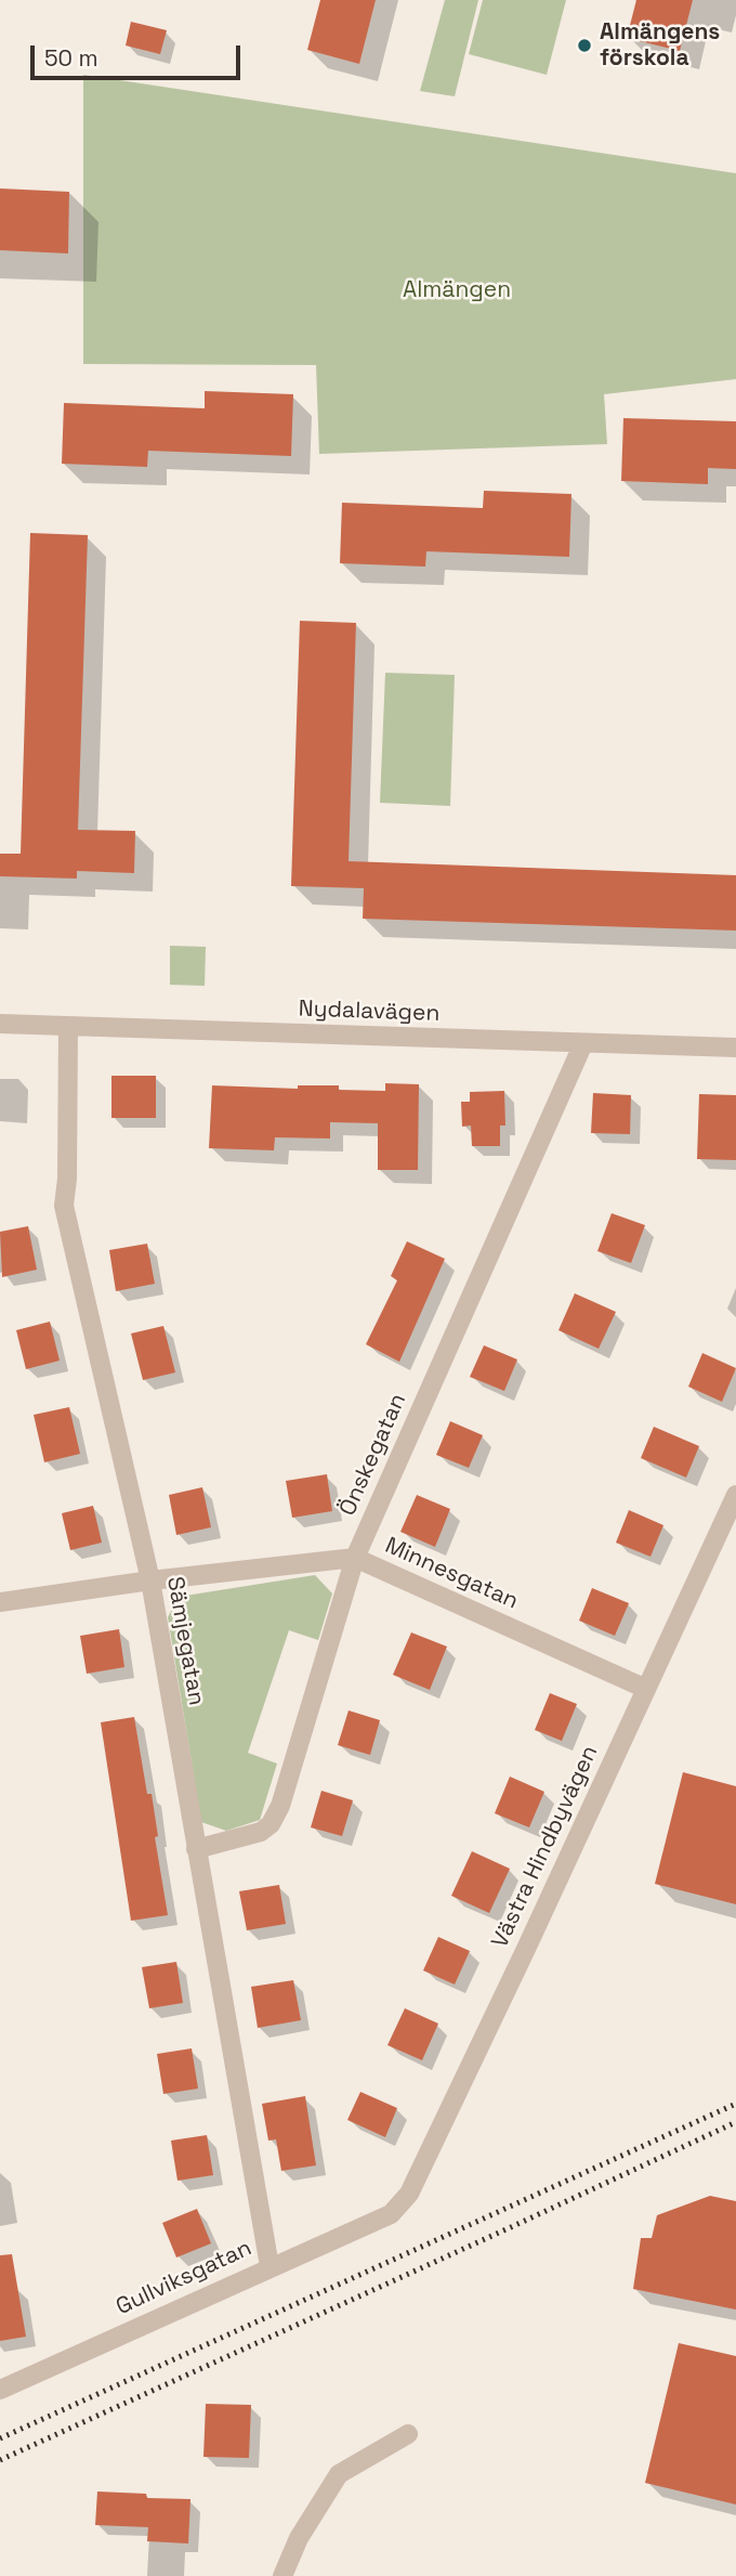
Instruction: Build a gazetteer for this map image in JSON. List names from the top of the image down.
{
  "streets": {
    "street": [
      "Nydalavägen",
      "Önskegatan",
      "Minnesgatan",
      "Sämjegatan",
      "Västra Hindbyvägen",
      "Gullviksgatan"
    ]
  },
  "crossings": [
    ["Nydalavägen", "Önskegatan"],
    ["Nydalavägen", "Sämjegatan"],
    ["Önskegatan", "Minnesgatan"],
    ["Önskegatan", "Sämjegatan"],
    ["Minnesgatan", "Sämjegatan"],
    ["Minnesgatan", "Västra Hindbyvägen"],
    ["Sämjegatan", "Gullviksgatan"],
    ["Västra Hindbyvägen", "Gullviksgatan"]
  ],
  "parks": ["Almängen"],
  "places": ["Almängens förskola"],
  "scale_bar": "50 m"
}
